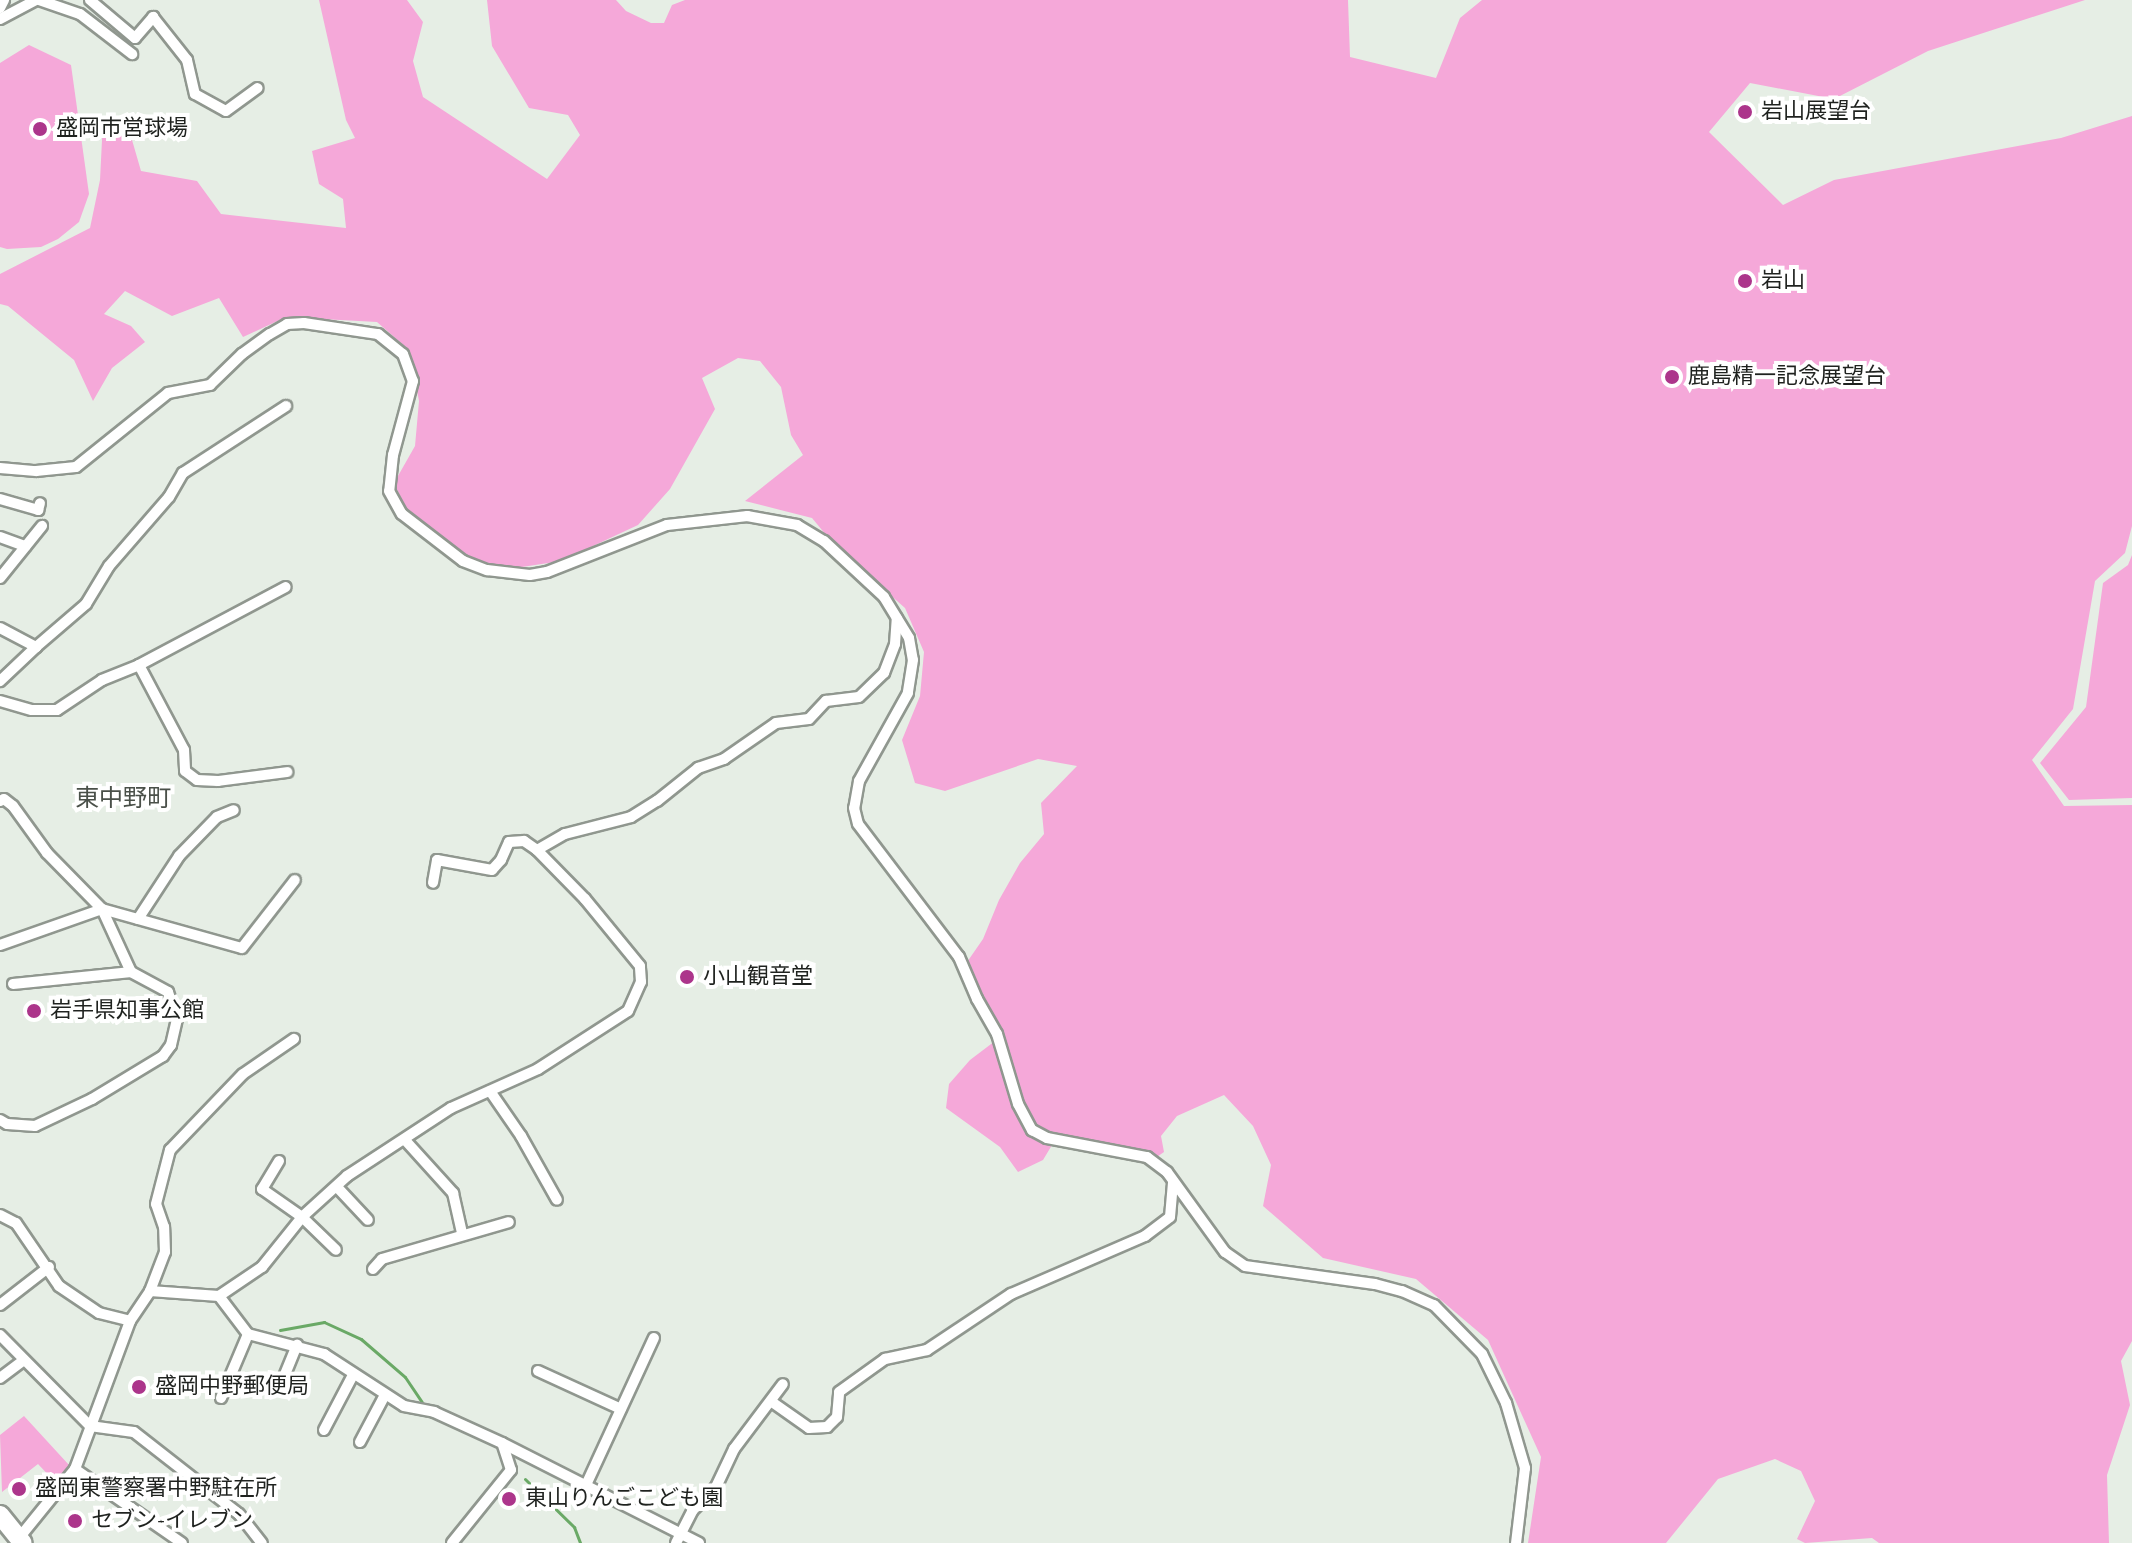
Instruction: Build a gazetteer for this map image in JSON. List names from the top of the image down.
{
  "districts": ["東中野町"],
  "places": [
    "岩山展望台",
    "盛岡市営球場",
    "岩山",
    "鹿島精一記念展望台",
    "小山観音堂",
    "岩手県知事公館",
    "盛岡中野郵便局",
    "盛岡東警察署中野駐在所",
    "東山りんごこども園",
    "セブン-イレブン"
  ]
}
